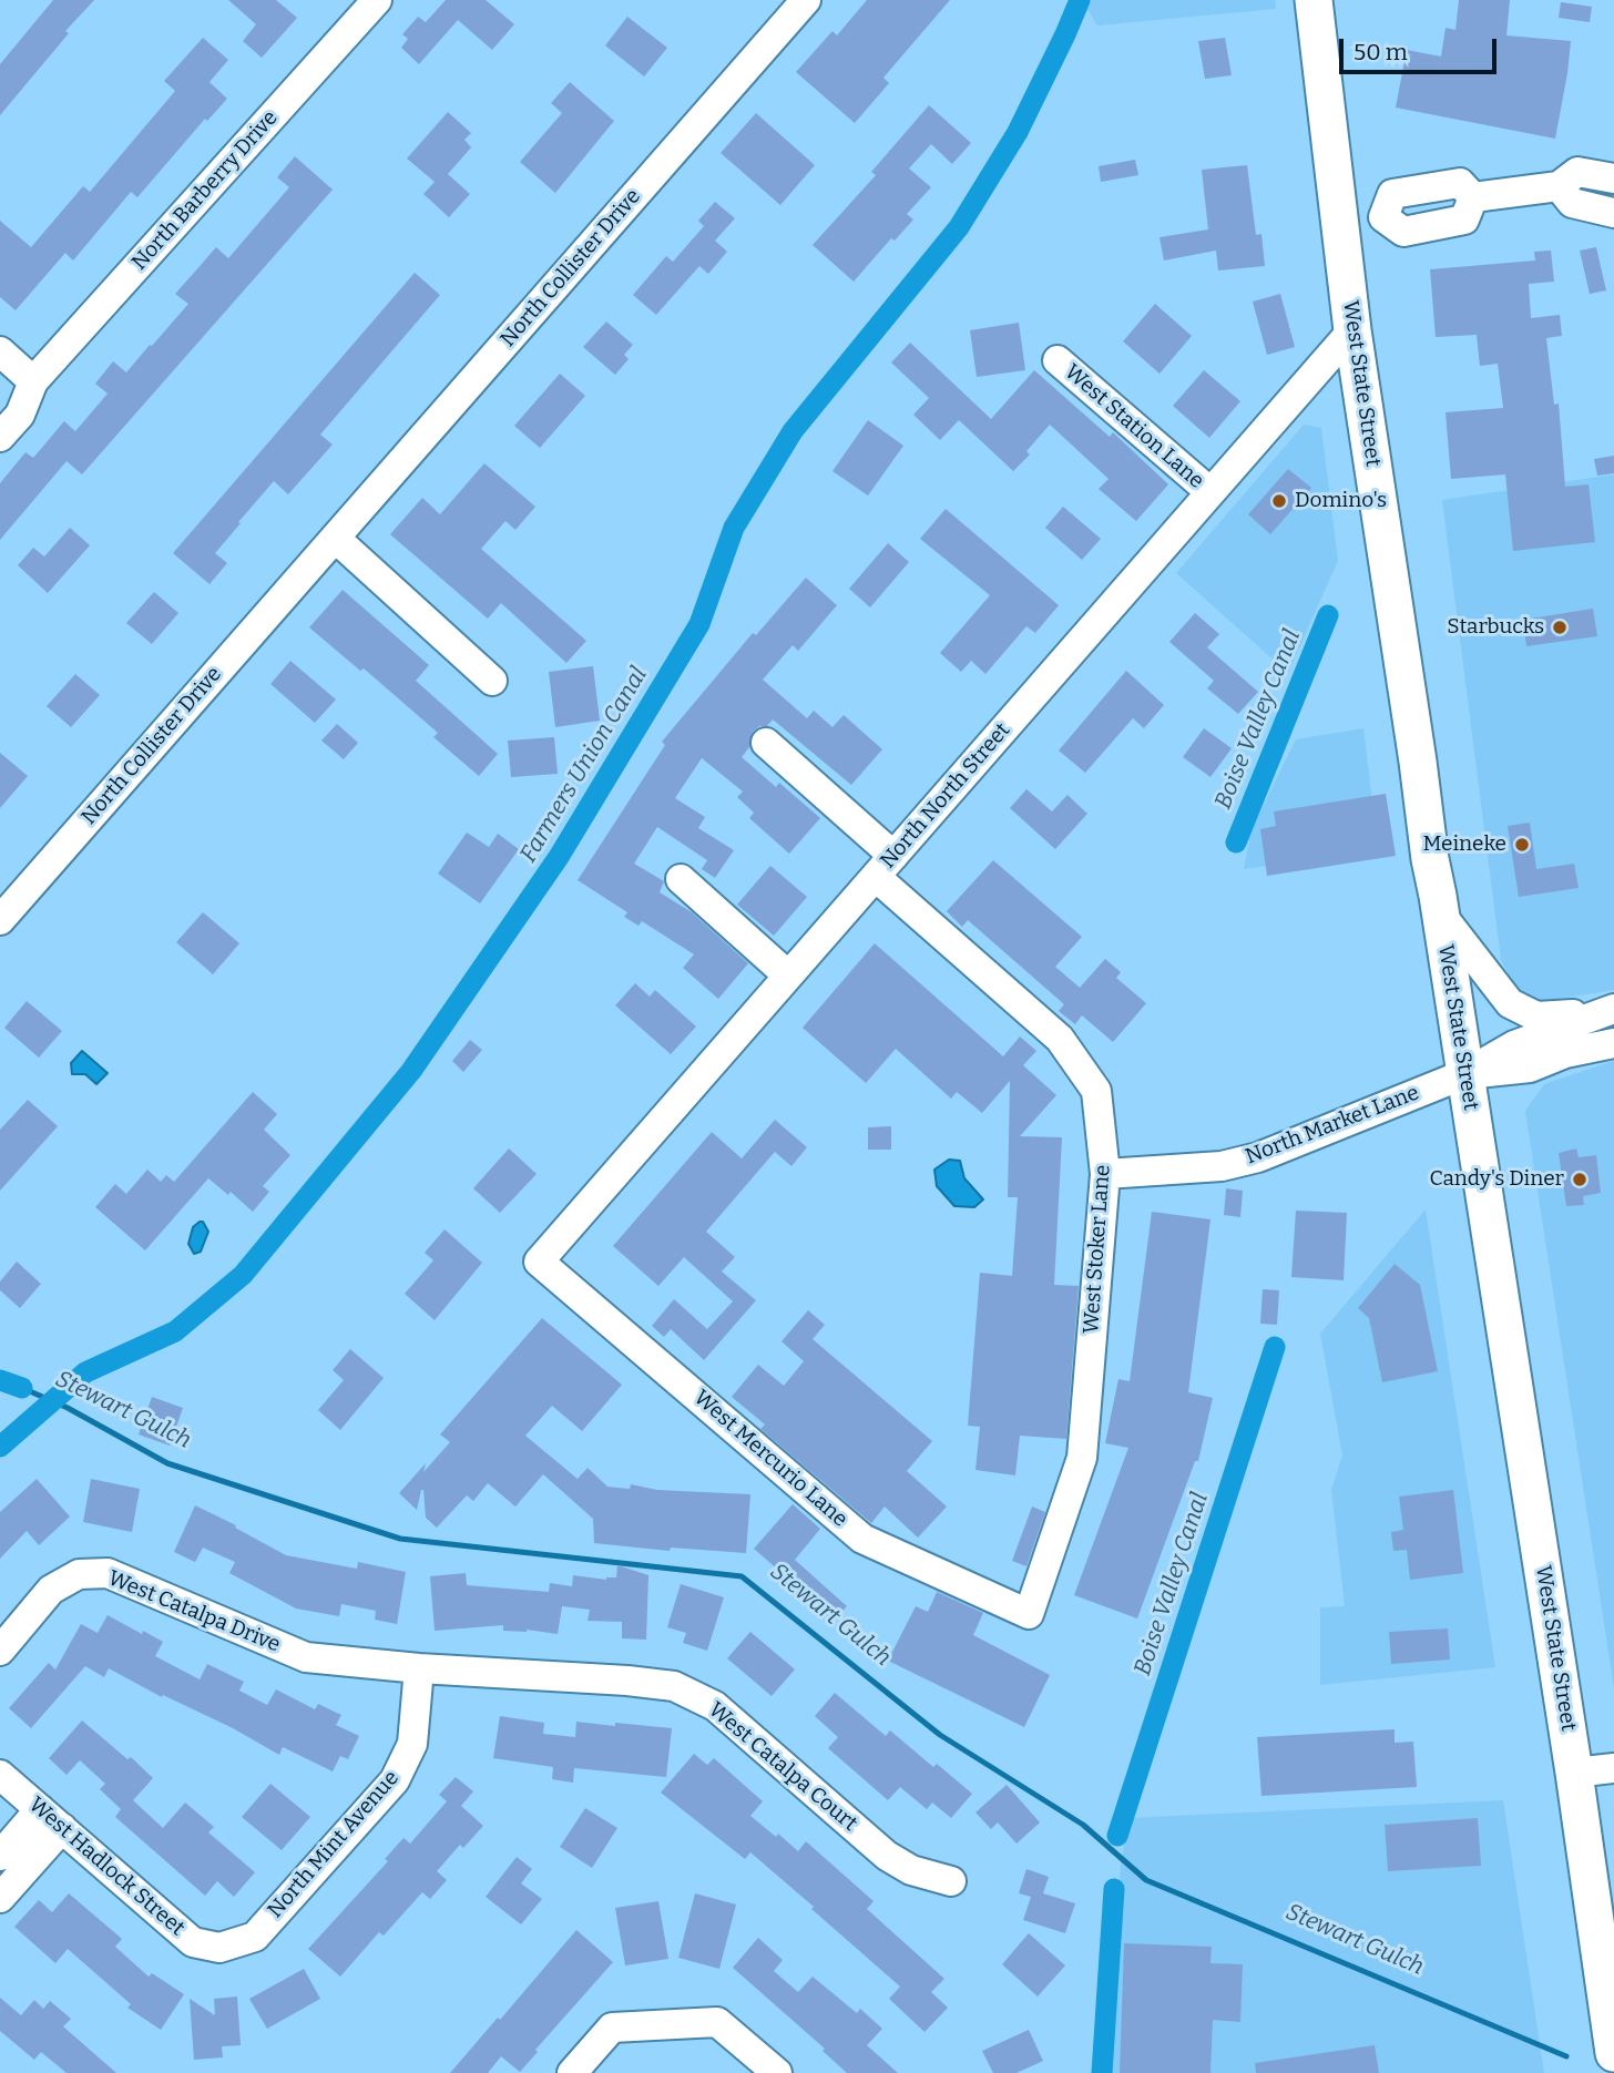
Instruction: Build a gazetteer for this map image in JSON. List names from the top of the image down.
{
  "streets": {
    "main road": ["West State Street"],
    "street": [
      "North Barberry Drive",
      "North Collister Drive",
      "West Station Lane",
      "North North Street",
      "North Market Lane",
      "West Stoker Lane",
      "West Mercurio Lane",
      "West Catalpa Drive",
      "West Catalpa Court",
      "North Mint Avenue",
      "West Hadlock Street"
    ]
  },
  "crossings": [
    ["West State Street", "North North Street"],
    ["West State Street", "North Market Lane"],
    ["West Station Lane", "North North Street"],
    ["North North Street", "West Stoker Lane"],
    ["North North Street", "West Mercurio Lane"],
    ["North Market Lane", "West Stoker Lane"],
    ["West Stoker Lane", "West Mercurio Lane"],
    ["West Catalpa Drive", "West Catalpa Court"],
    ["West Catalpa Drive", "North Mint Avenue"],
    ["West Catalpa Court", "North Mint Avenue"],
    ["North Mint Avenue", "West Hadlock Street"]
  ],
  "water": ["Boise Valley Canal", "Farmers Union Canal", "Stewart Gulch"],
  "places": [
    "Domino's",
    "Starbucks",
    "Meineke",
    "Candy's Diner"
  ],
  "scale_bar": "50 m"
}
